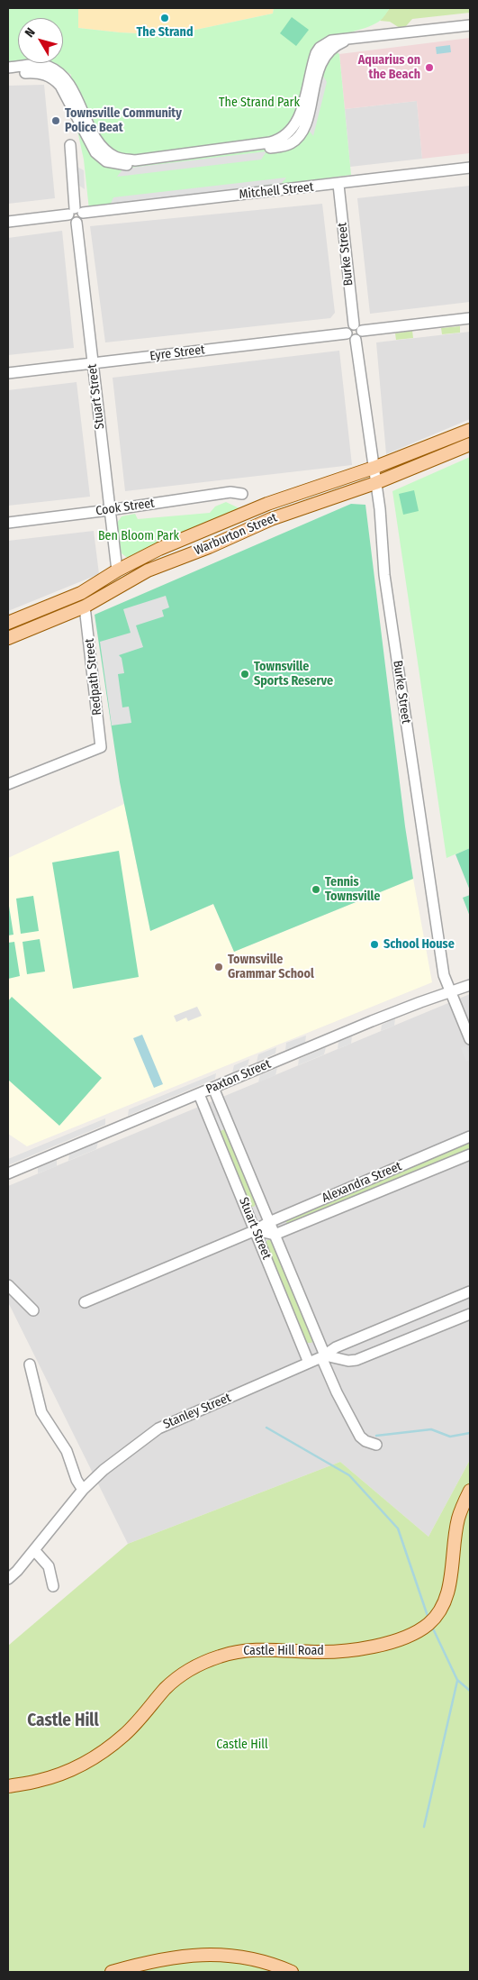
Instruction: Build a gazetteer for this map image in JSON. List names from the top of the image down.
{
  "streets": {
    "main road": ["Warburton Street", "Castle Hill Road"],
    "street": [
      "Mitchell Street",
      "Burke Street",
      "Eyre Street",
      "Stuart Street",
      "Cook Street",
      "Redpath Street",
      "Paxton Street",
      "Alexandra Street",
      "Stanley Street"
    ]
  },
  "crossings": [
    ["Mitchell Street", "Burke Street"],
    ["Mitchell Street", "Stuart Street"],
    ["Burke Street", "Eyre Street"],
    ["Burke Street", "Warburton Street"],
    ["Burke Street", "Paxton Street"],
    ["Eyre Street", "Stuart Street"],
    ["Stuart Street", "Cook Street"],
    ["Stuart Street", "Warburton Street"],
    ["Stuart Street", "Paxton Street"],
    ["Stuart Street", "Alexandra Street"],
    ["Stuart Street", "Stanley Street"],
    ["Warburton Street", "Redpath Street"]
  ],
  "districts": ["Castle Hill"],
  "parks": ["The Strand Park", "Ben Bloom Park", "Castle Hill"],
  "places": [
    "The Strand",
    "Aquarius on the Beach",
    "Townsville Community Police Beat",
    "Townsville Sports Reserve",
    "Tennis Townsville",
    "School House",
    "Townsville Grammar School"
  ],
  "north": "top left"
}
